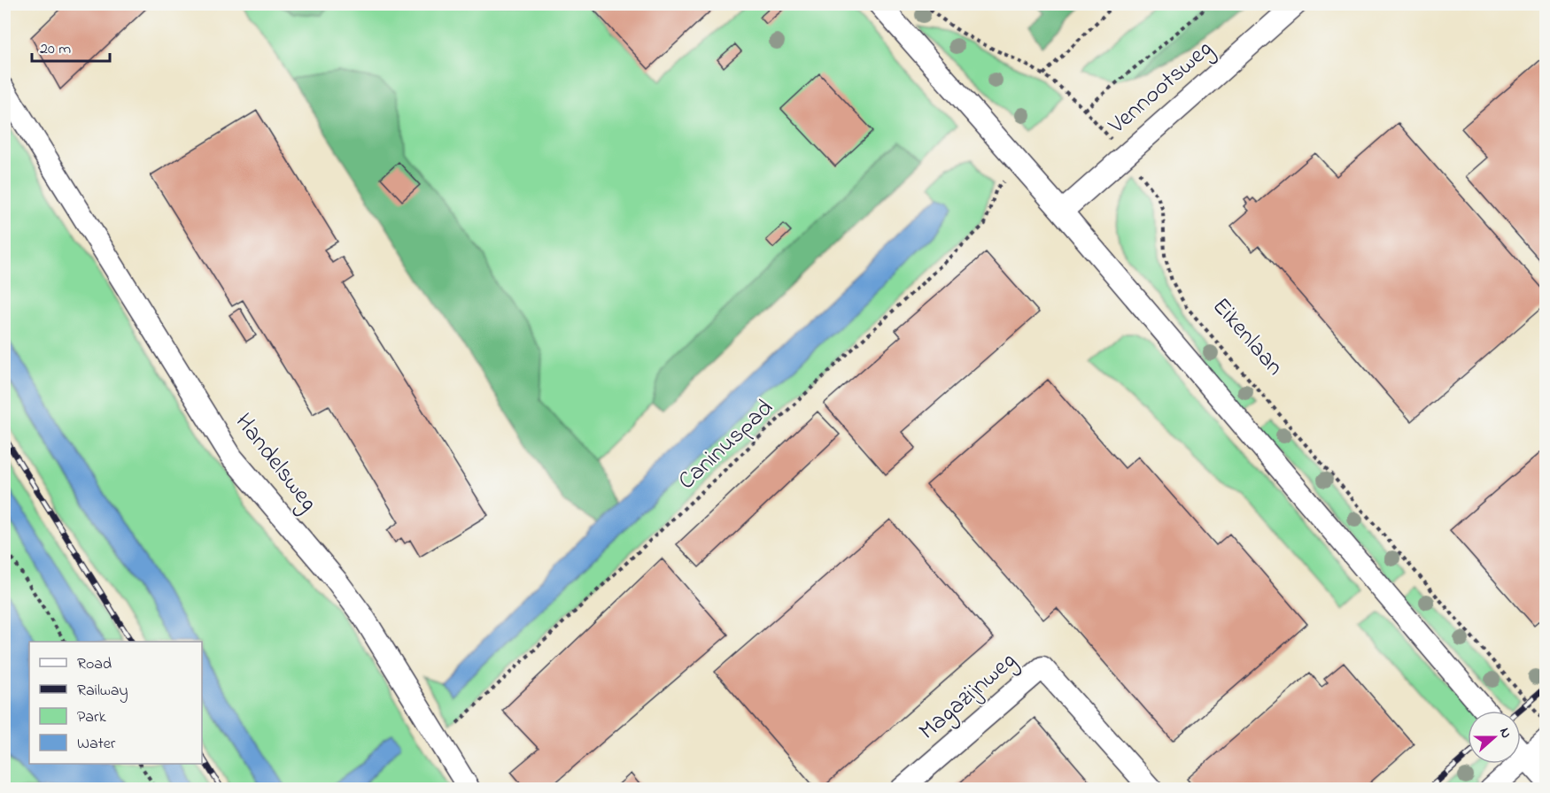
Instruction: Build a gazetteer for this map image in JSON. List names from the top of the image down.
{
  "streets": {
    "street": ["Vennootsweg", "Handelsweg", "Magazijnweg"],
    "path": ["Eikenlaan", "Caninuspad"]
  },
  "crossings": [
    ["Vennootsweg", "Eikenlaan"],
    ["Caninuspad", "Handelsweg"]
  ],
  "legend": [
    "Road",
    "Railway",
    "Park",
    "Water"
  ],
  "scale_bar": "20 m",
  "north": "right"
}
